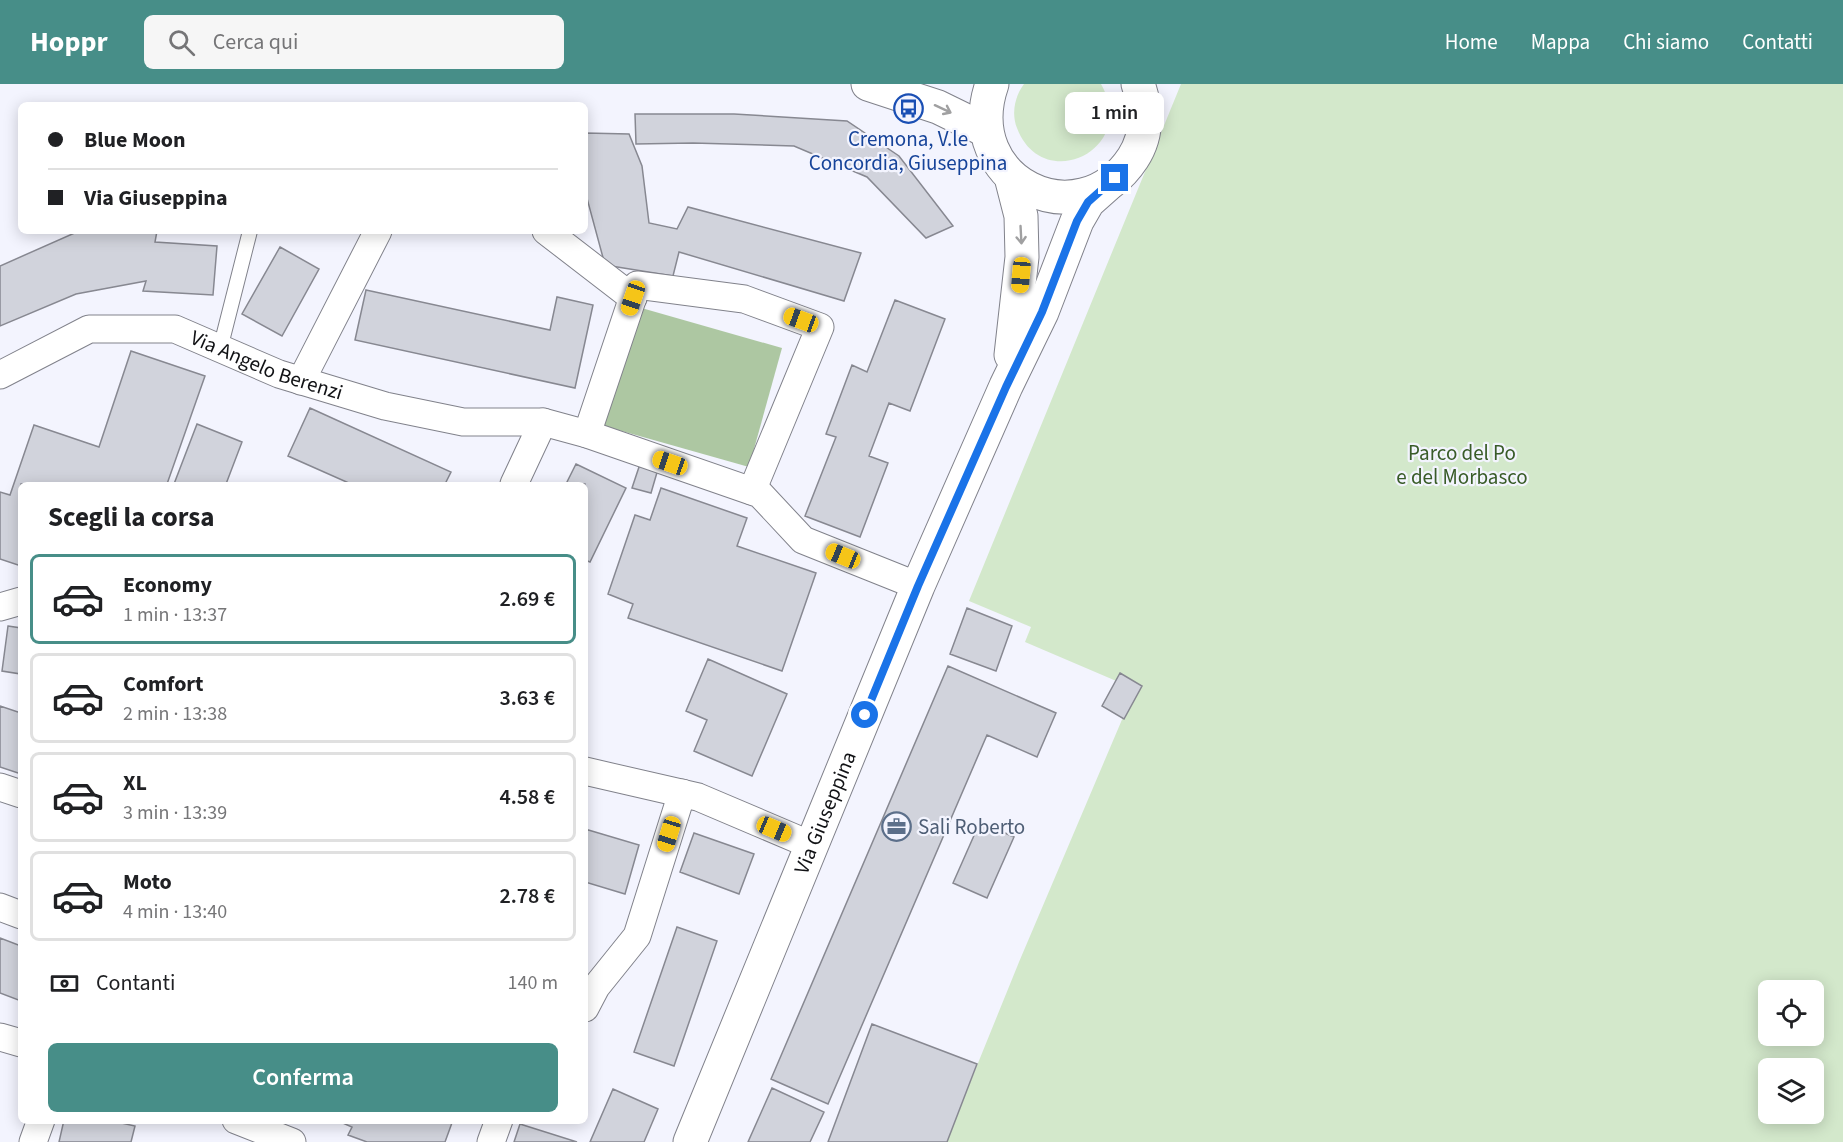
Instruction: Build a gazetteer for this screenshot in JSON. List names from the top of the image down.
{
  "streets": {
    "main road": ["Via Giuseppina"],
    "street": ["Via Angelo Berenzi"]
  },
  "parks": ["Parco del Po e del Morbasco"],
  "places": {
    "bus stop": ["Cremona, V.le Concordia, Giuseppina"],
    "office": ["Sali Roberto"]
  },
  "page": {
    "header": "Hoppr",
    "search": "Cerca qui",
    "nav": [
      "Home",
      "Mappa",
      "Chi siamo",
      "Contatti"
    ],
    "bubble": "1 min",
    "banner": ["Blue Moon", "Via Giuseppina"],
    "heading": "Scegli la corsa",
    "list": [
      {
        "name": "Economy",
        "note": "1 min · 13:37",
        "value": "2.69 €"
      },
      {
        "name": "Comfort",
        "note": "2 min · 13:38",
        "value": "3.63 €"
      },
      {
        "name": "XL",
        "note": "3 min · 13:39",
        "value": "4.58 €"
      },
      {
        "name": "Moto",
        "note": "4 min · 13:40",
        "value": "2.78 €"
      }
    ],
    "pay": ["Contanti", "140 m"],
    "buttons": "Conferma"
  }
}
